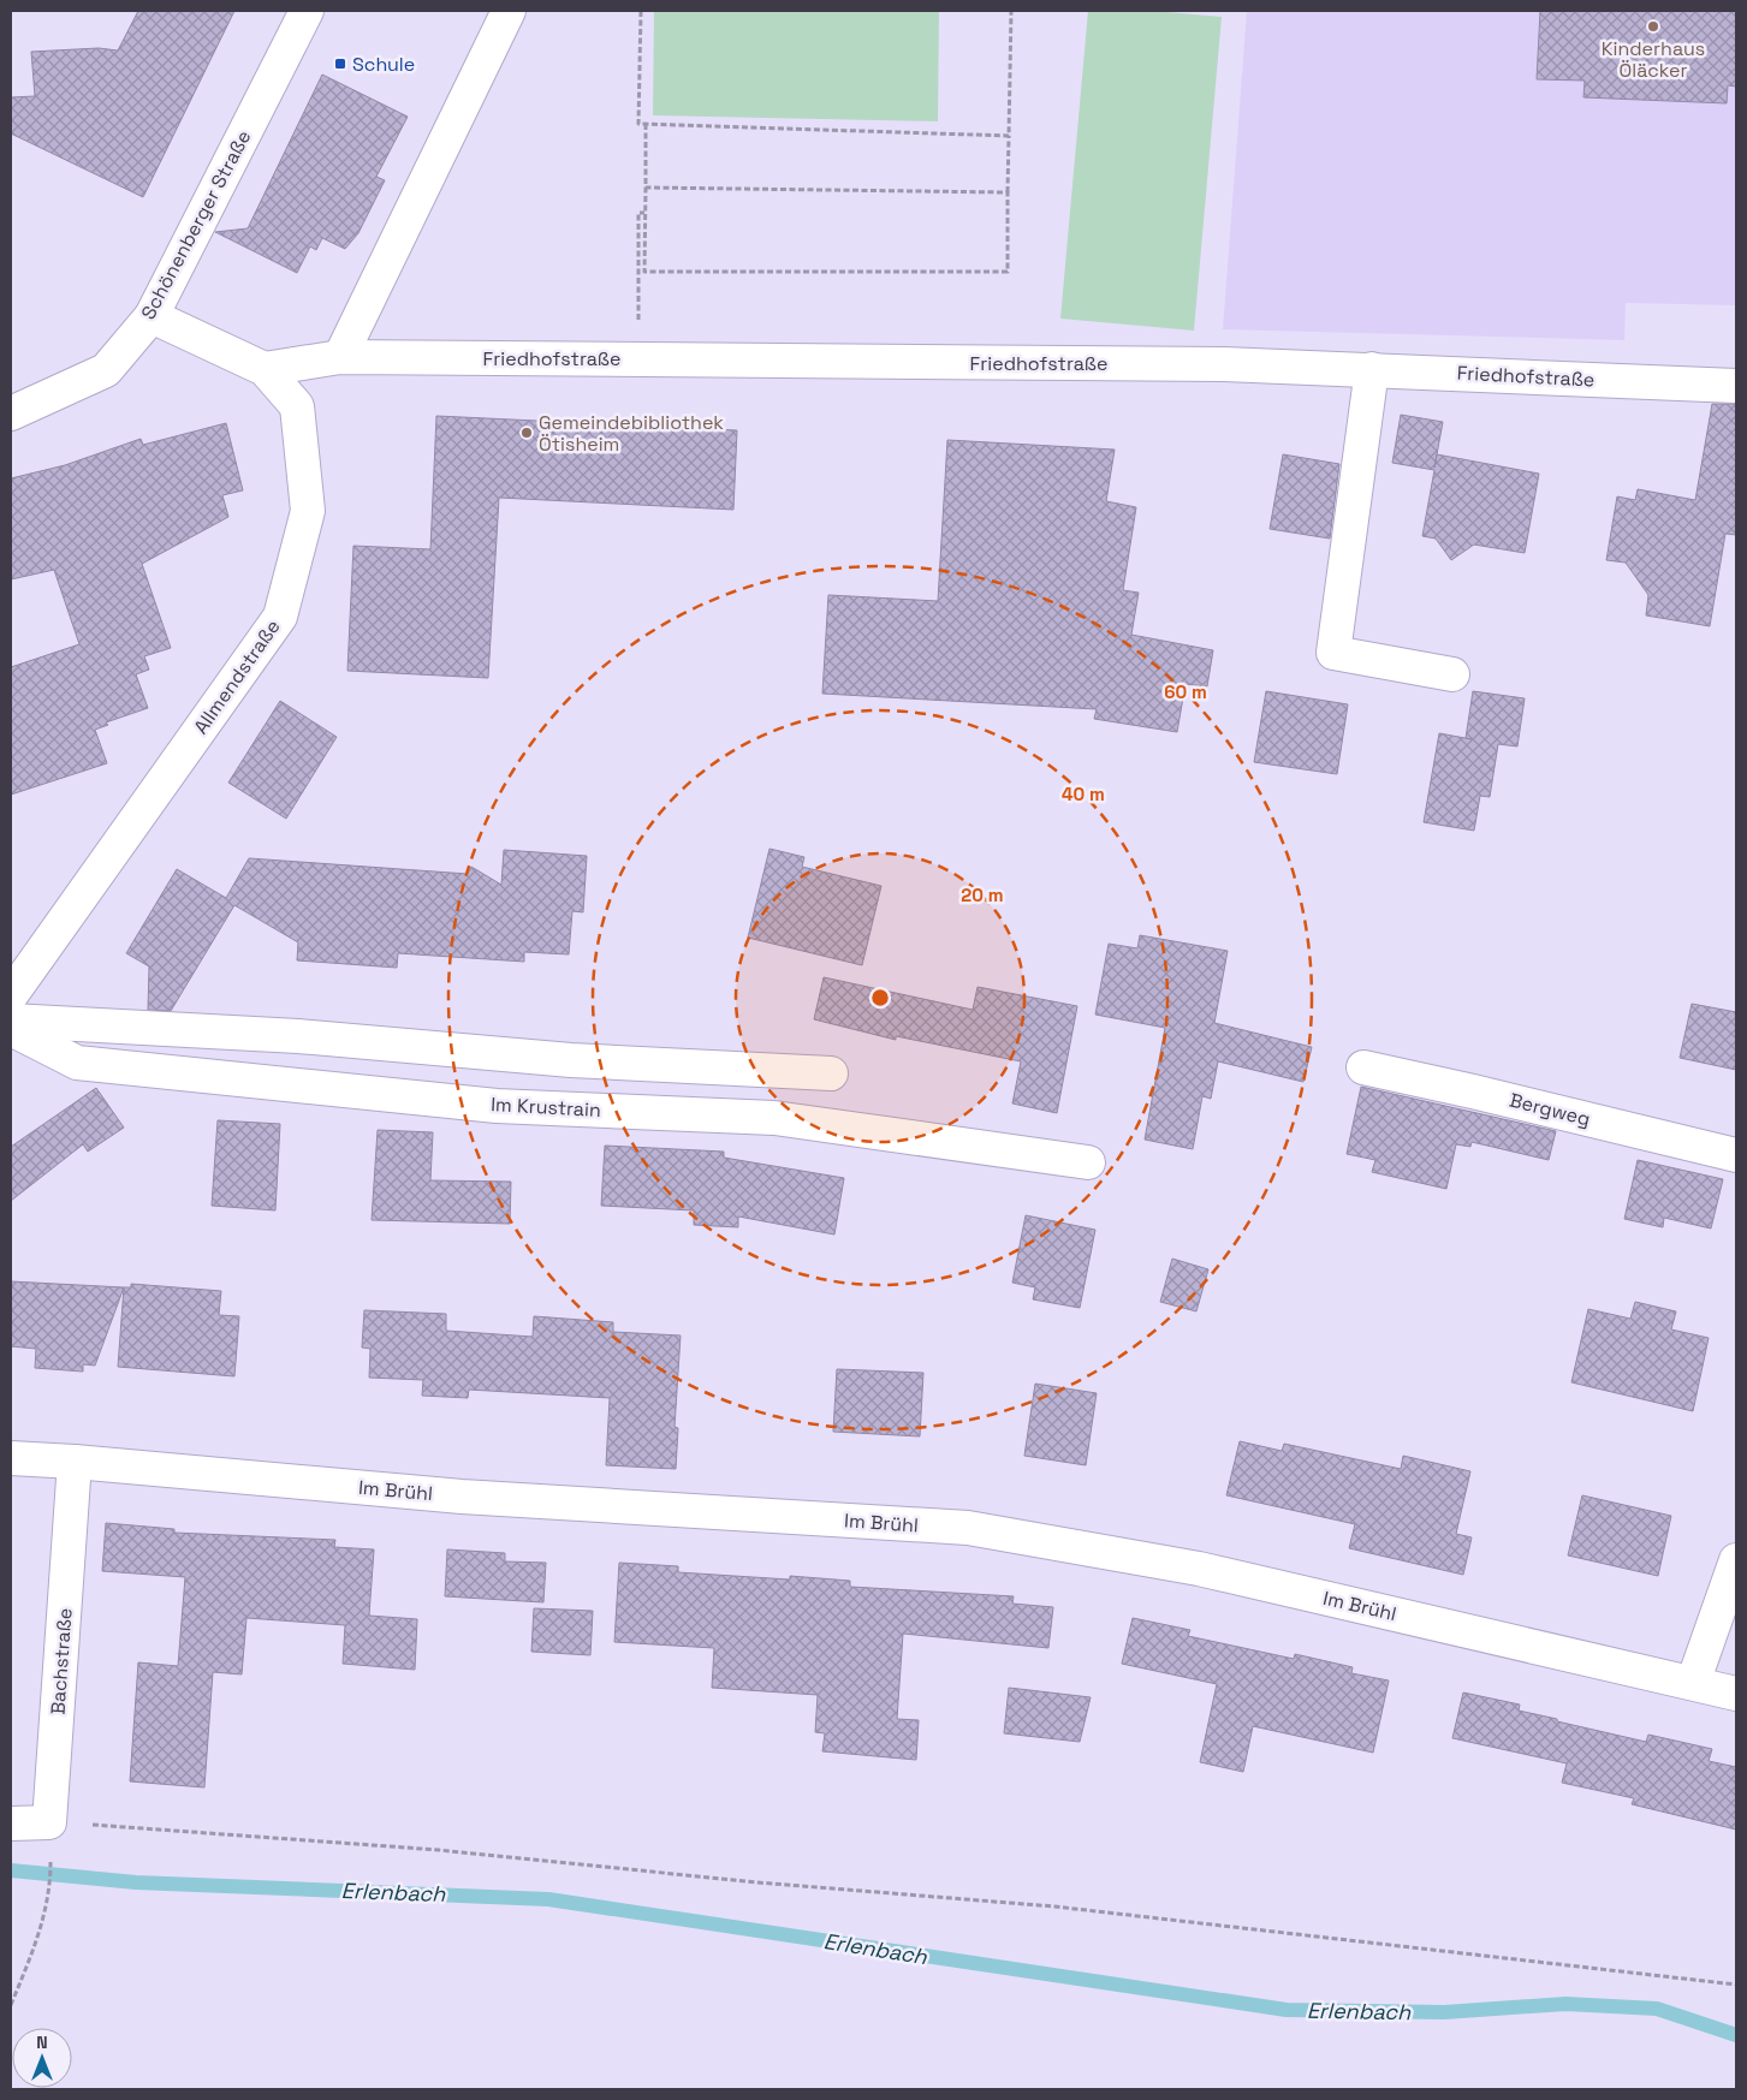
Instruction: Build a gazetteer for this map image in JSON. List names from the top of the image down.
{
  "streets": {
    "street": [
      "Schönenberger Straße",
      "Friedhofstraße",
      "Allmendstraße",
      "Im Krustrain",
      "Bergweg",
      "Im Brühl",
      "Bachstraße"
    ]
  },
  "crossings": [
    ["Schönenberger Straße", "Allmendstraße"],
    ["Friedhofstraße", "Allmendstraße"],
    ["Im Brühl", "Bachstraße"]
  ],
  "water": ["Erlenbach"],
  "places": {
    "other": ["Kinderhaus Öläcker", "Gemeindebibliothek Ötisheim"],
    "transit": ["Schule"]
  },
  "north": "top",
  "rings": ["60 m", "40 m", "20 m"]
}
